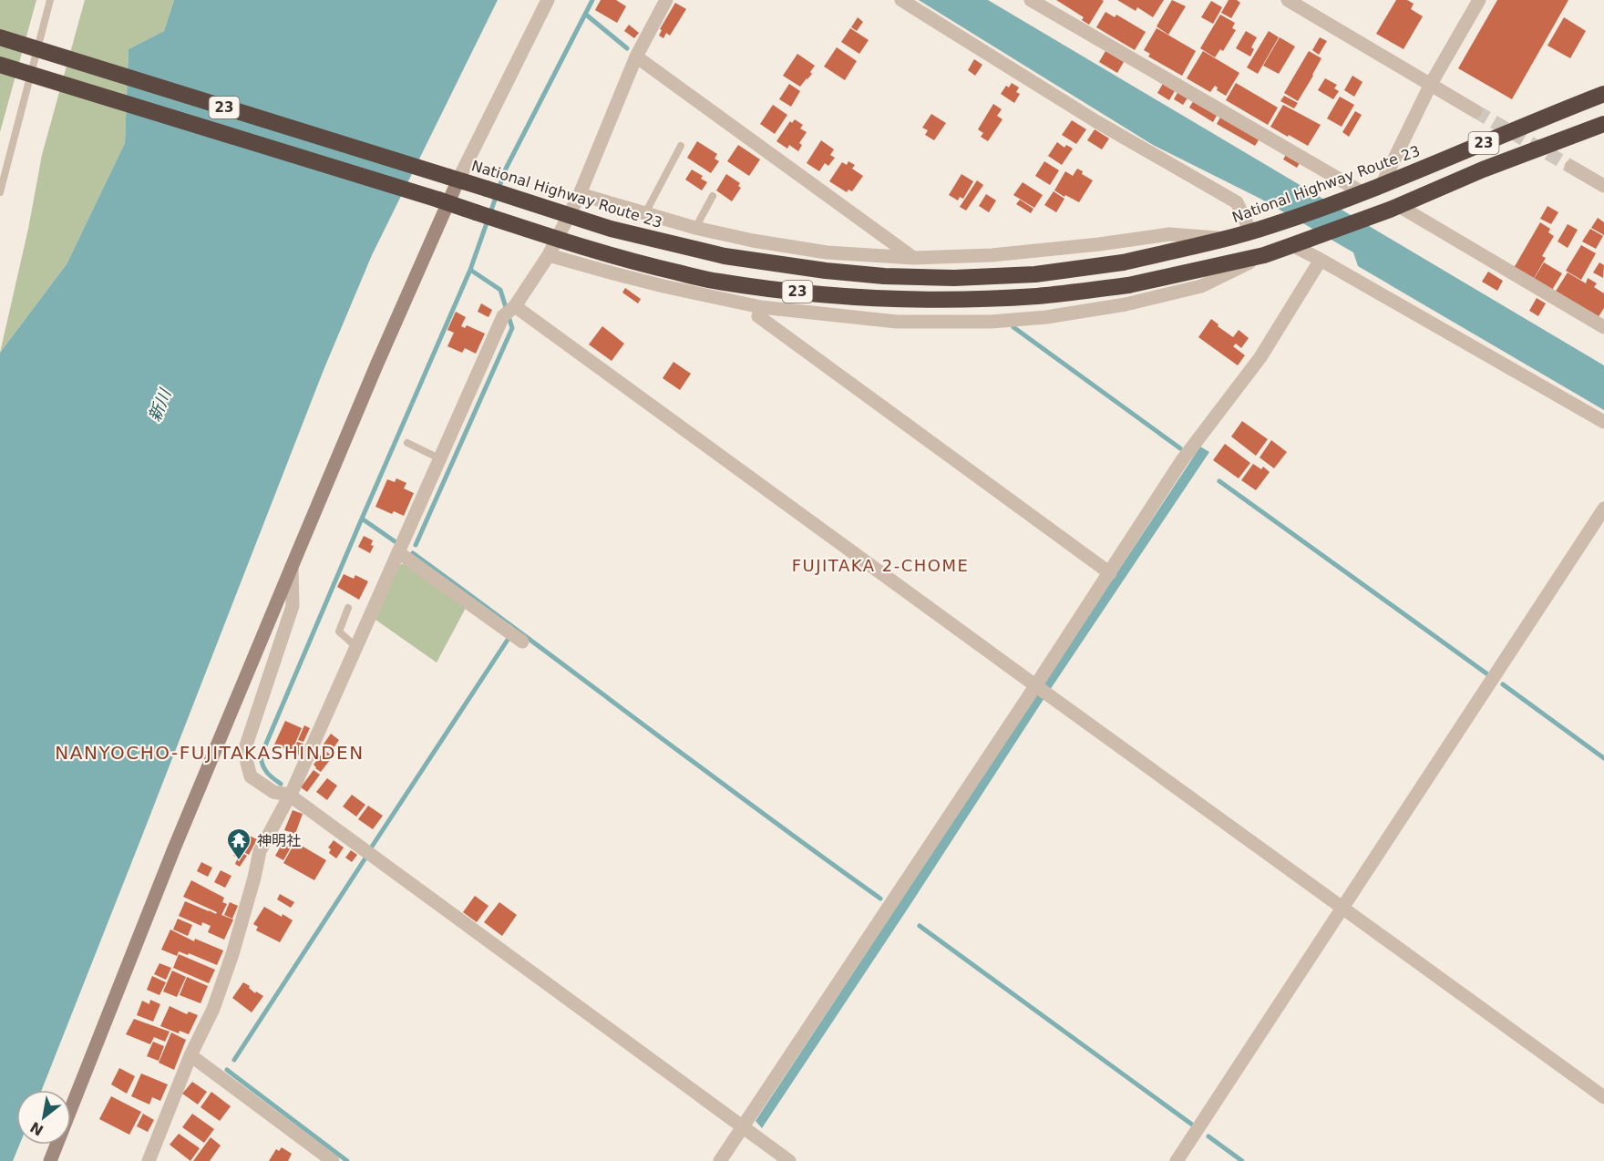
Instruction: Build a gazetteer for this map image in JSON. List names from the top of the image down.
{
  "streets": {
    "highway": ["23", "National Highway Route 23"]
  },
  "districts": ["FUJITAKA 2-CHOME", "NANYOCHO-FUJITAKASHINDEN"],
  "water": ["新川"],
  "places": {
    "temple": ["神明社"]
  },
  "north": "bottom left"
}
